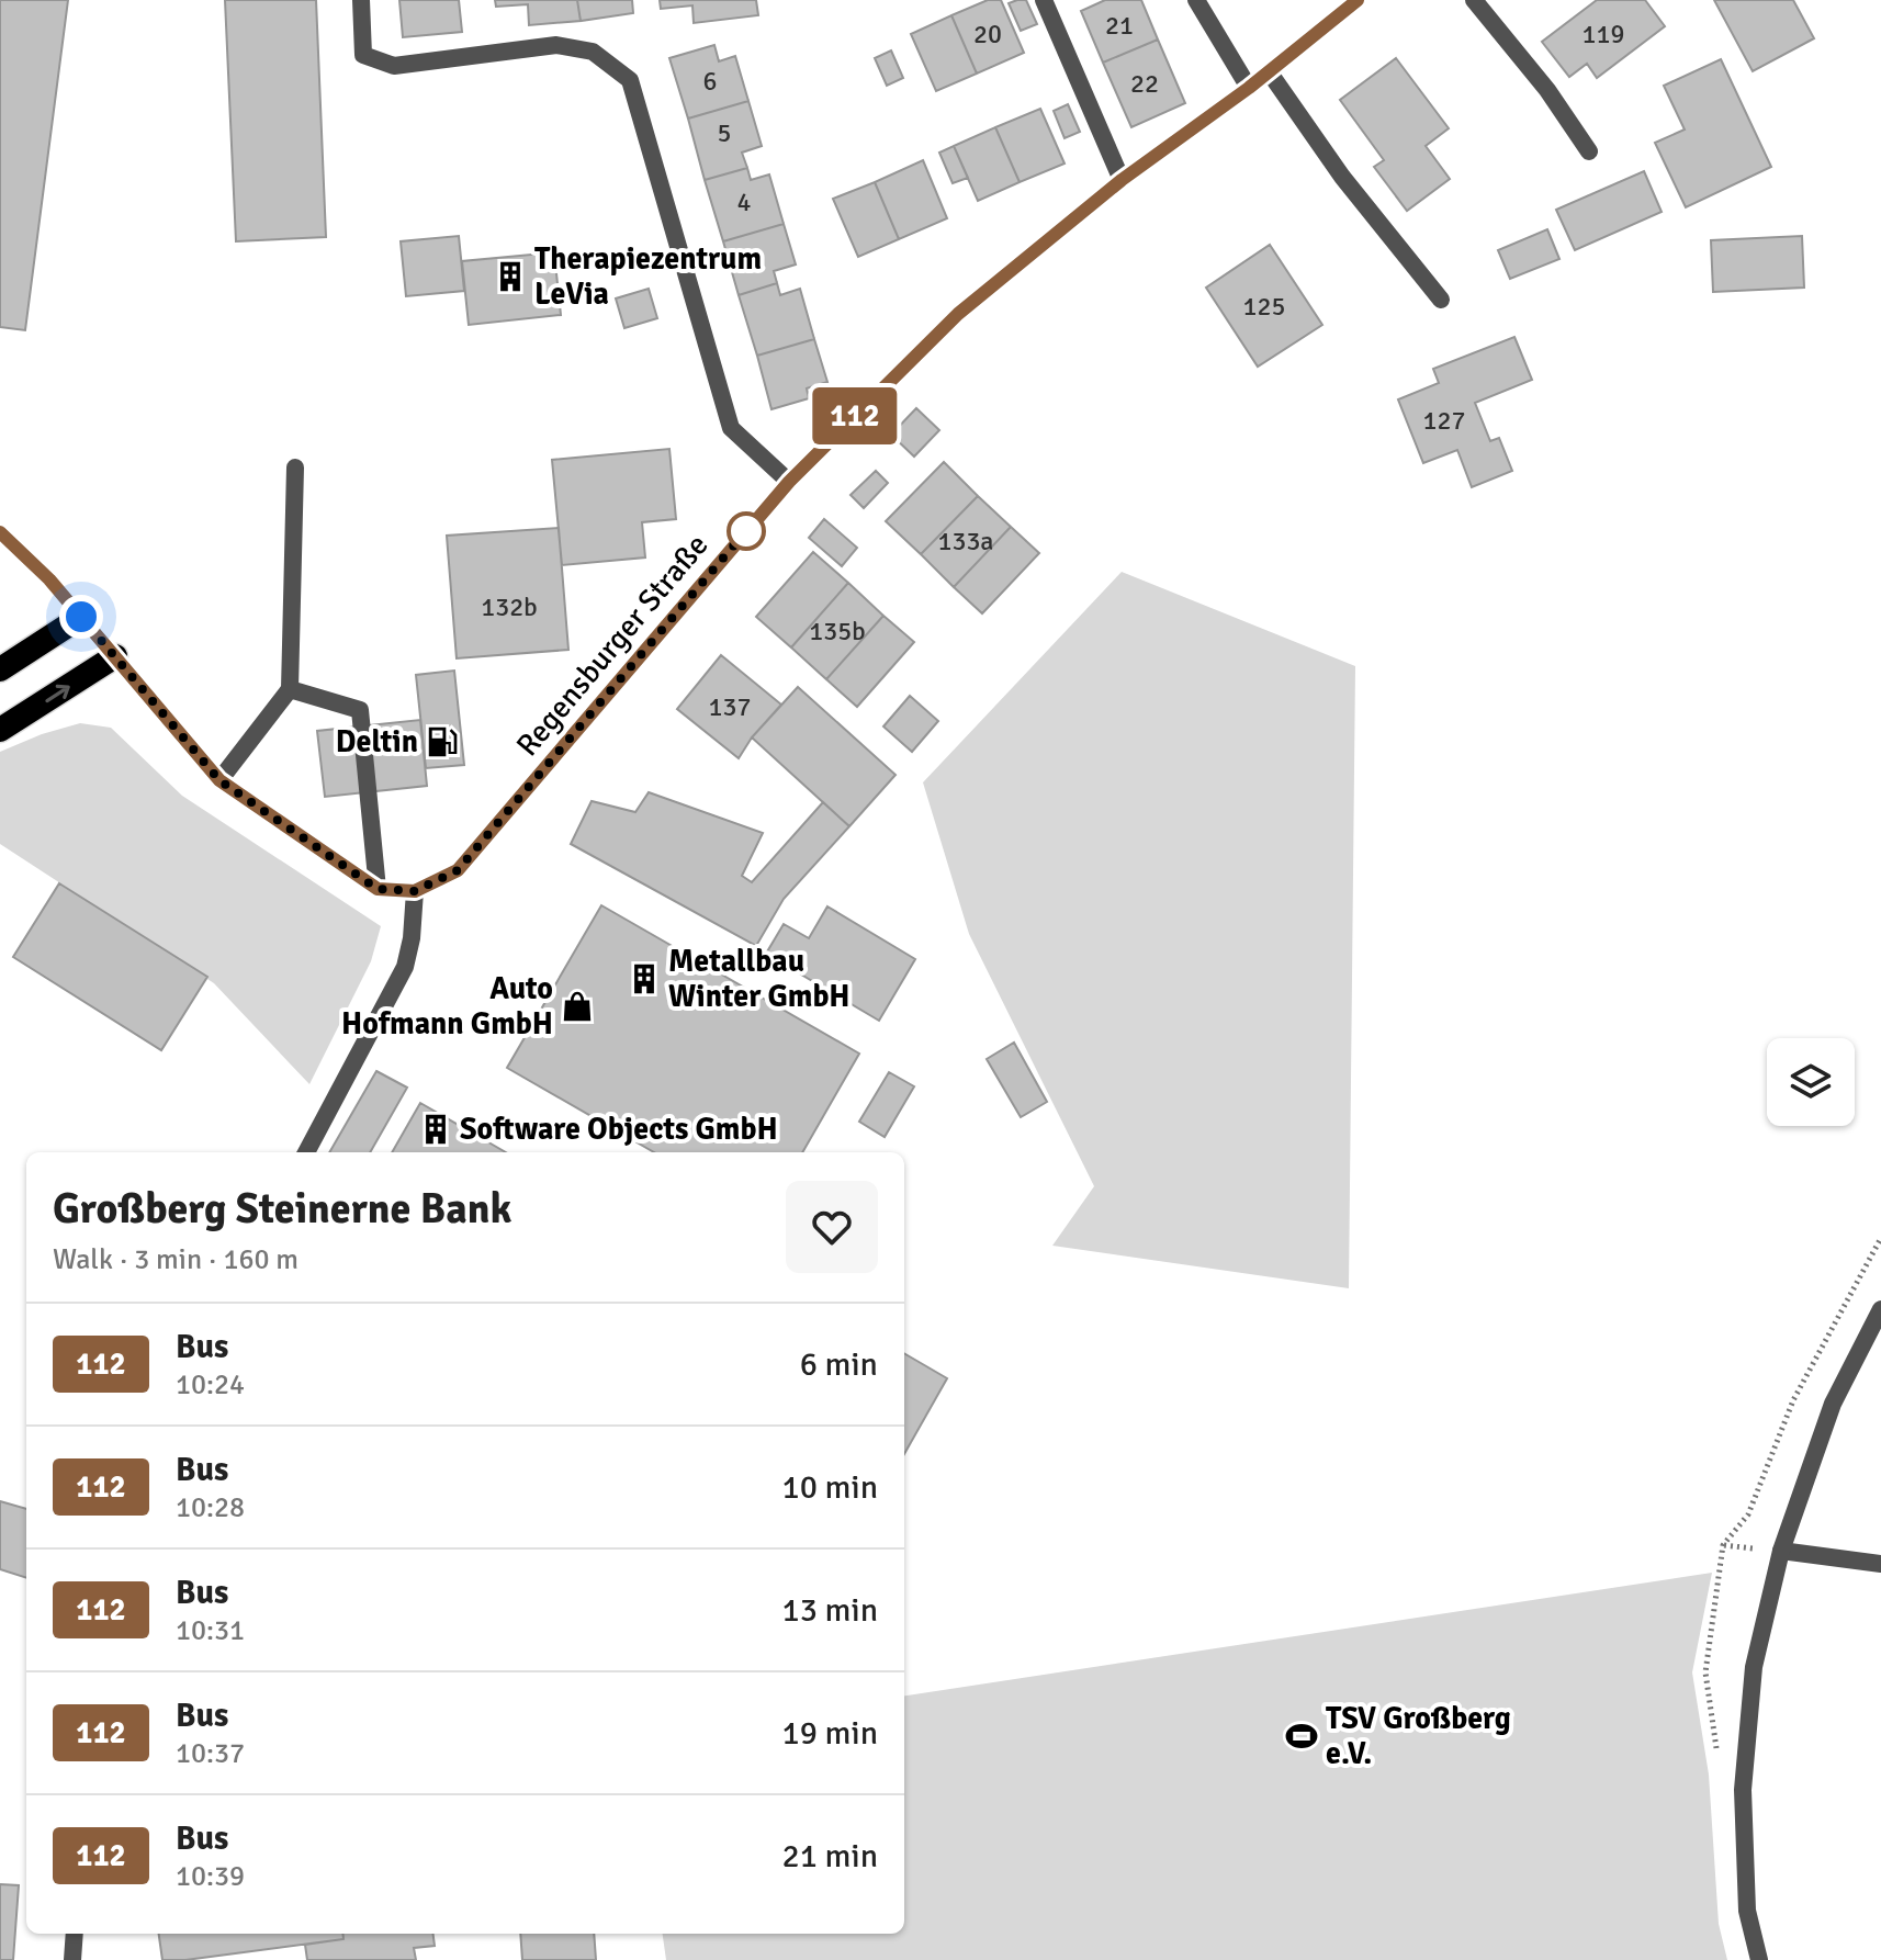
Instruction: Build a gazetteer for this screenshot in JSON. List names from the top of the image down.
{
  "streets": {
    "street": ["Regensburger Straße"]
  },
  "places": {
    "building": ["Therapiezentrum LeVia", "Metallbau Winter GmbH", "Software Objects GmbH"],
    "fuel station": ["Deltin"],
    "shop": ["Auto Hofmann GmbH"],
    "sports": ["TSV Großberg e.V."]
  },
  "lines": ["bus line 112"],
  "house_numbers": [
    "21",
    "20",
    "119",
    "6",
    "22",
    "5",
    "4",
    "125",
    "127",
    "133a",
    "132b",
    "135b",
    "137"
  ],
  "page": {
    "on_map": "112",
    "heading": ["Großberg Steinerne Bank", "Walk · 3 min · 160 m"],
    "list": [
      {
        "mark": "112",
        "name": "Bus",
        "note": "10:24",
        "value": "6 min"
      },
      {
        "mark": "112",
        "name": "Bus",
        "note": "10:28",
        "value": "10 min"
      },
      {
        "mark": "112",
        "name": "Bus",
        "note": "10:31",
        "value": "13 min"
      },
      {
        "mark": "112",
        "name": "Bus",
        "note": "10:37",
        "value": "19 min"
      },
      {
        "mark": "112",
        "name": "Bus",
        "note": "10:39",
        "value": "21 min"
      }
    ]
  }
}
